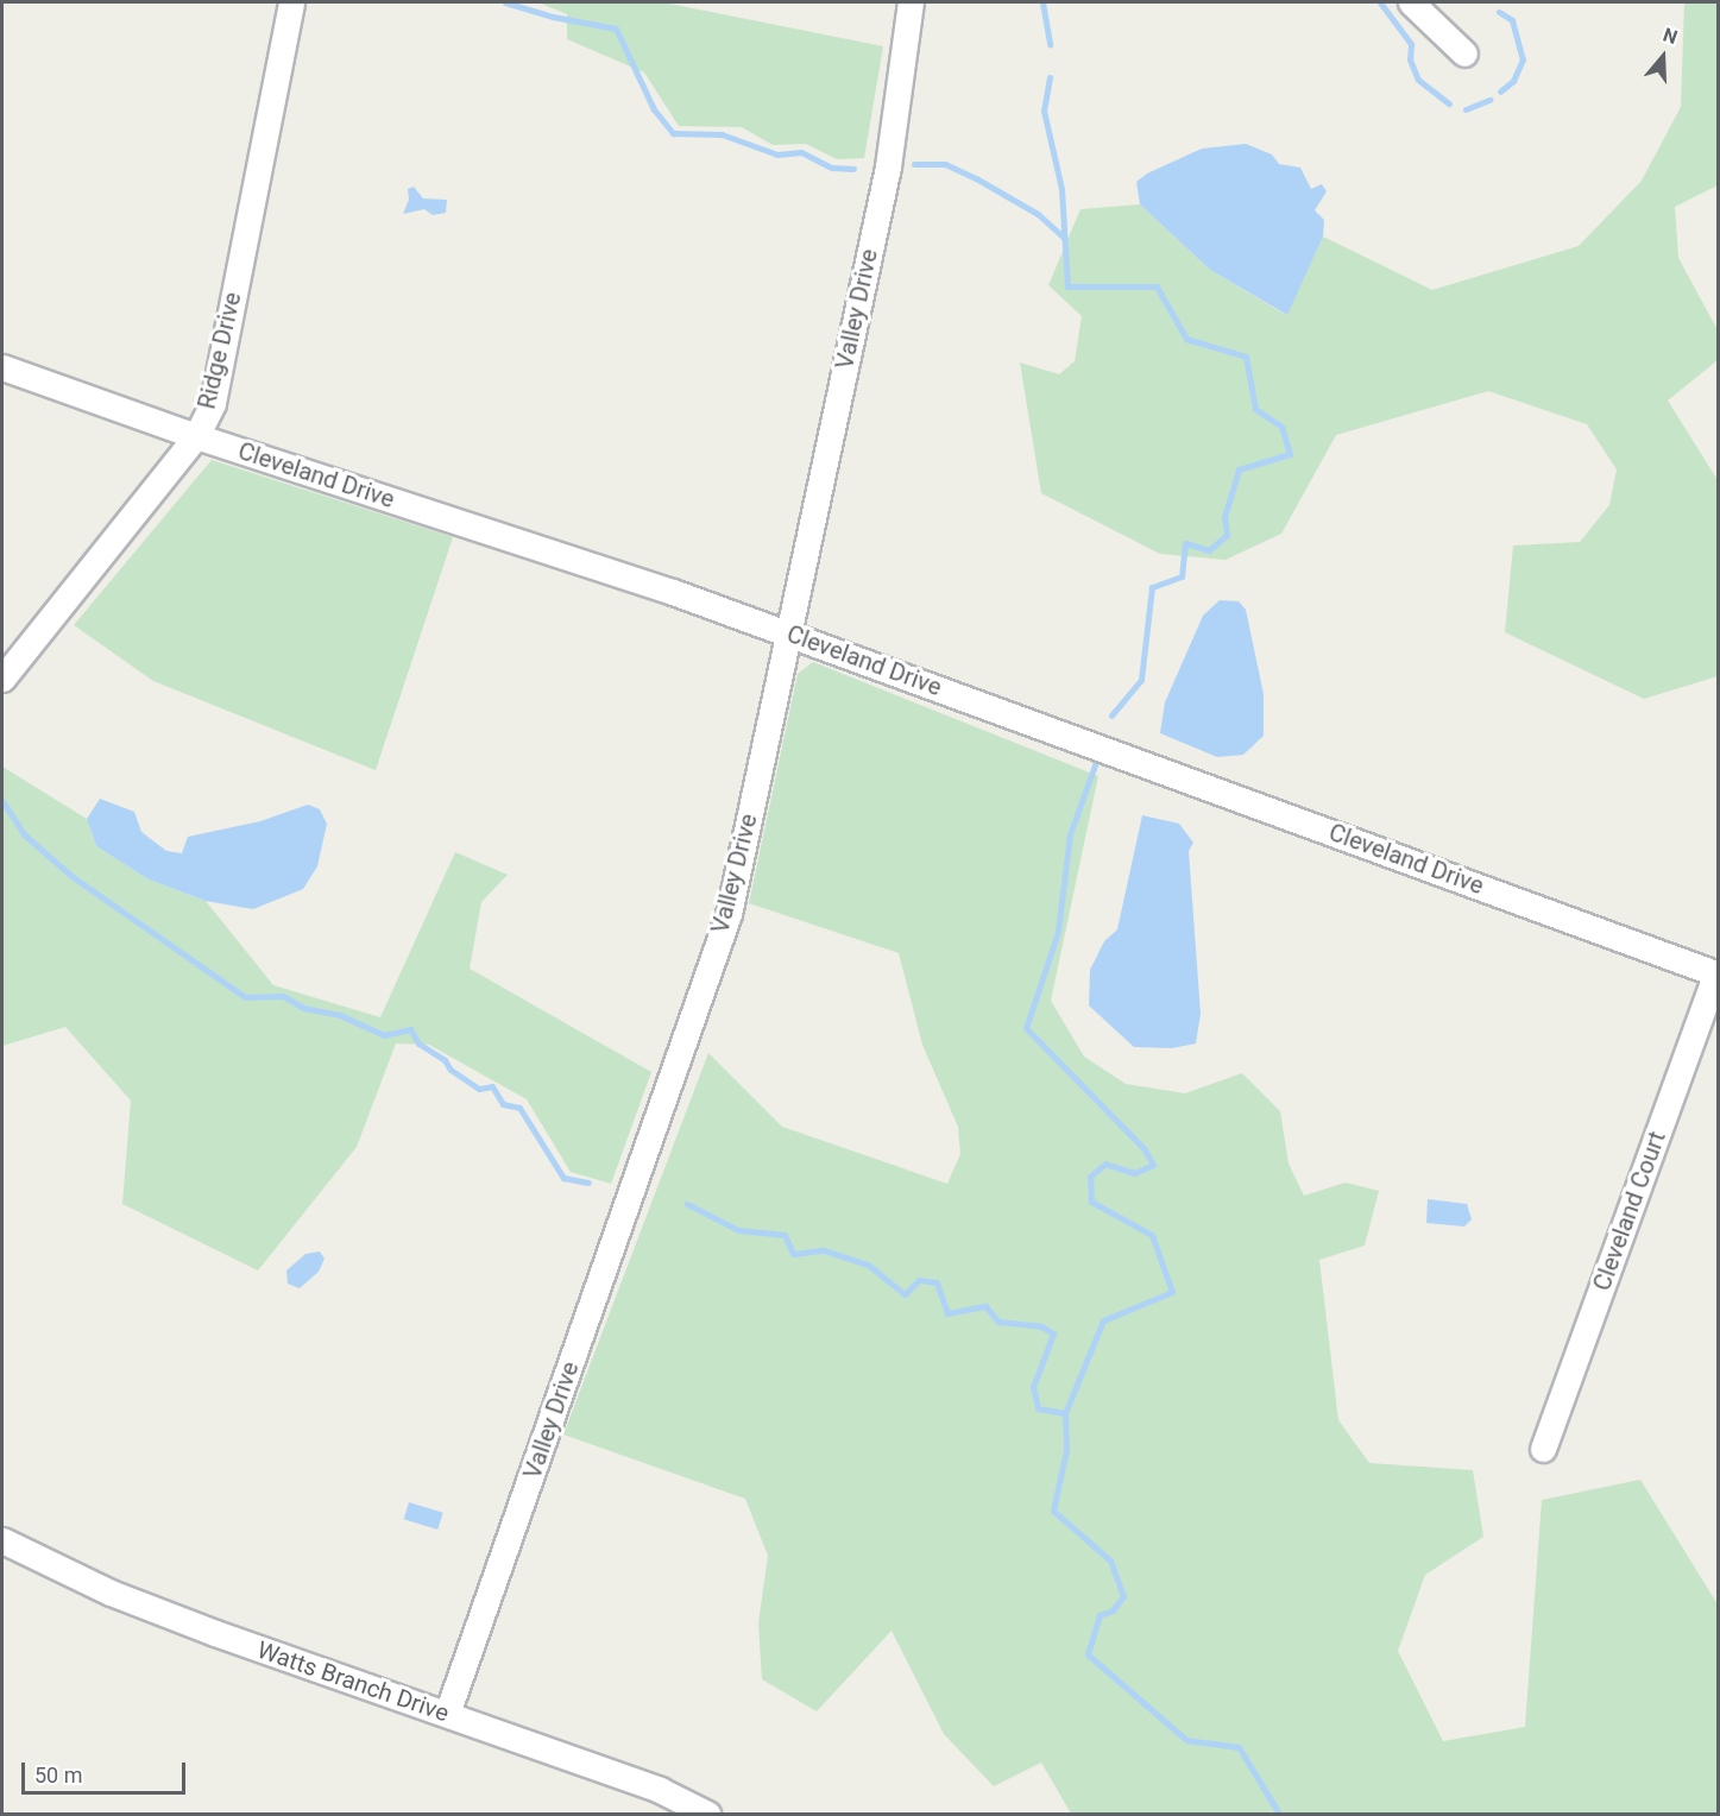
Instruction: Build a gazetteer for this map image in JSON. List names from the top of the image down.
{
  "streets": {
    "street": [
      "Valley Drive",
      "Ridge Drive",
      "Cleveland Drive",
      "Cleveland Court",
      "Watts Branch Drive"
    ]
  },
  "crossings": [
    ["Valley Drive", "Cleveland Drive"],
    ["Valley Drive", "Watts Branch Drive"],
    ["Ridge Drive", "Cleveland Drive"],
    ["Cleveland Drive", "Cleveland Court"]
  ],
  "scale_bar": "50 m",
  "north": "top"
}
